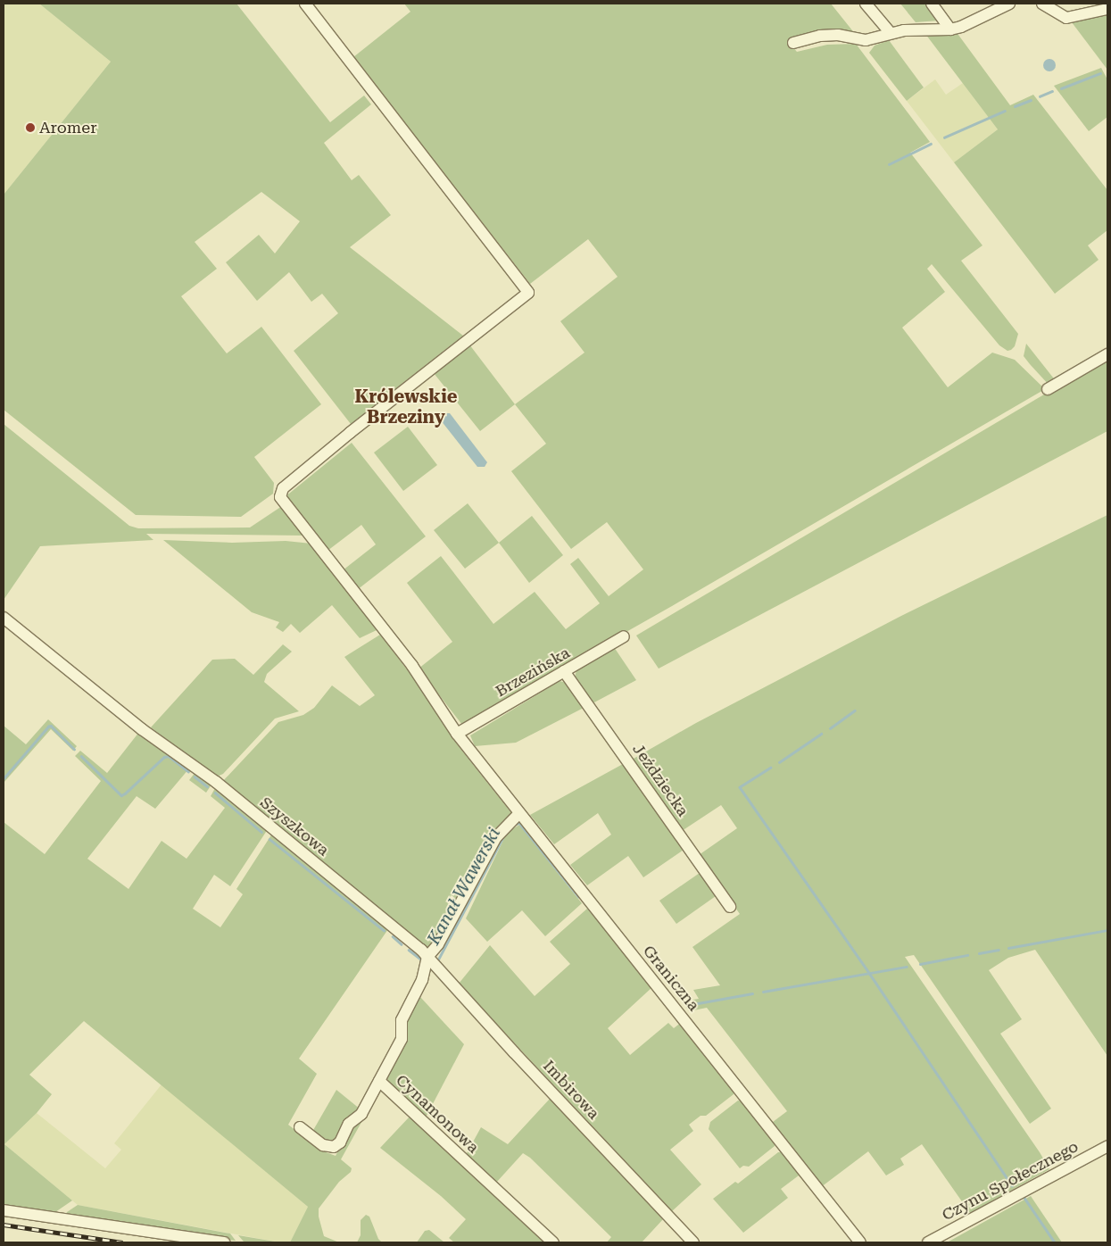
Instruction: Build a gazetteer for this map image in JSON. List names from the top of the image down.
{
  "streets": {
    "street": [
      "Brzezińska",
      "Jeździecka",
      "Szyszkowa",
      "Graniczna",
      "Imbirowa",
      "Cynamonowa",
      "Czynu Społecznego"
    ]
  },
  "crossings": [
    ["Brzezińska", "Jeździecka"],
    ["Brzezińska", "Graniczna"],
    ["Szyszkowa", "Imbirowa"],
    ["Szyszkowa", "Cynamonowa"],
    ["Imbirowa", "Cynamonowa"]
  ],
  "districts": ["Królewskie Brzeziny"],
  "water": ["Kanał Wawerski"],
  "places": ["Aromer"]
}
